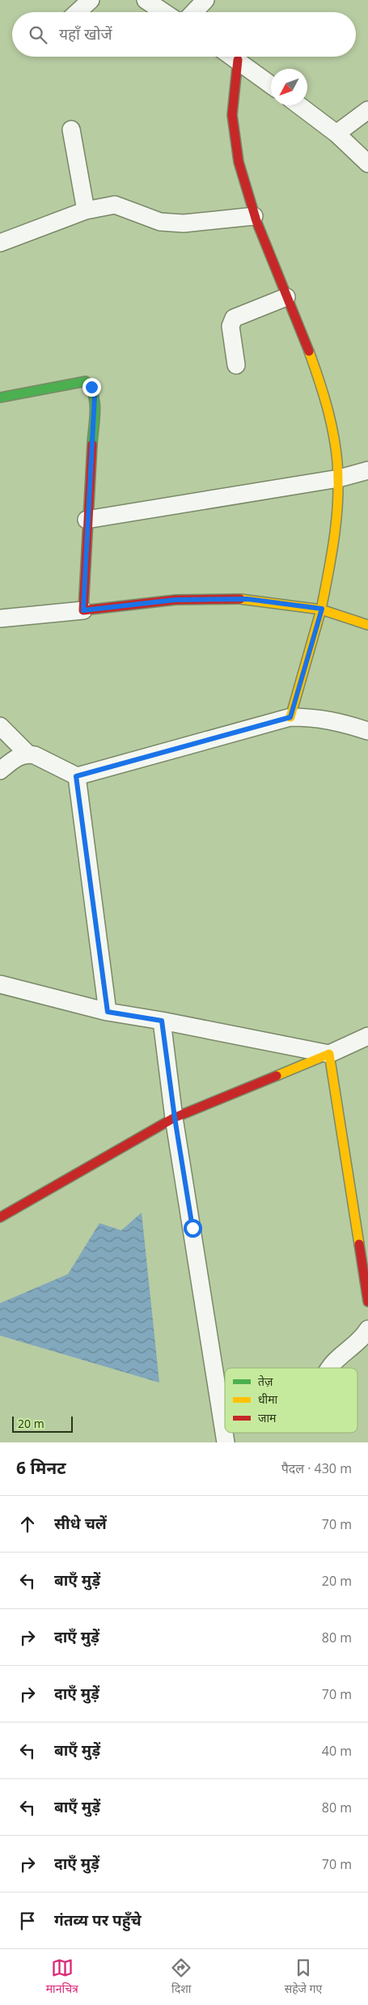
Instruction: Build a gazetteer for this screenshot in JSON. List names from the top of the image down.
{
  "legend": ["तेज़", "धीमा", "जाम"],
  "scale_bar": "20 m",
  "north": "bottom left",
  "page": {
    "search": "यहाँ खोजें",
    "scale": "20 m",
    "heading": ["6 मिनट", "पैदल · 430 m"],
    "list": [
      ["सीधे चलें", "70 m"],
      ["बाएँ मुड़ें", "20 m"],
      ["दाएँ मुड़ें", "80 m"],
      ["दाएँ मुड़ें", "70 m"],
      ["बाएँ मुड़ें", "40 m"],
      ["बाएँ मुड़ें", "80 m"],
      ["दाएँ मुड़ें", "70 m"],
      "गंतव्य पर पहुँचे"
    ],
    "nav": ["मानचित्र", "दिशा", "सहेजे गए"]
  }
}
